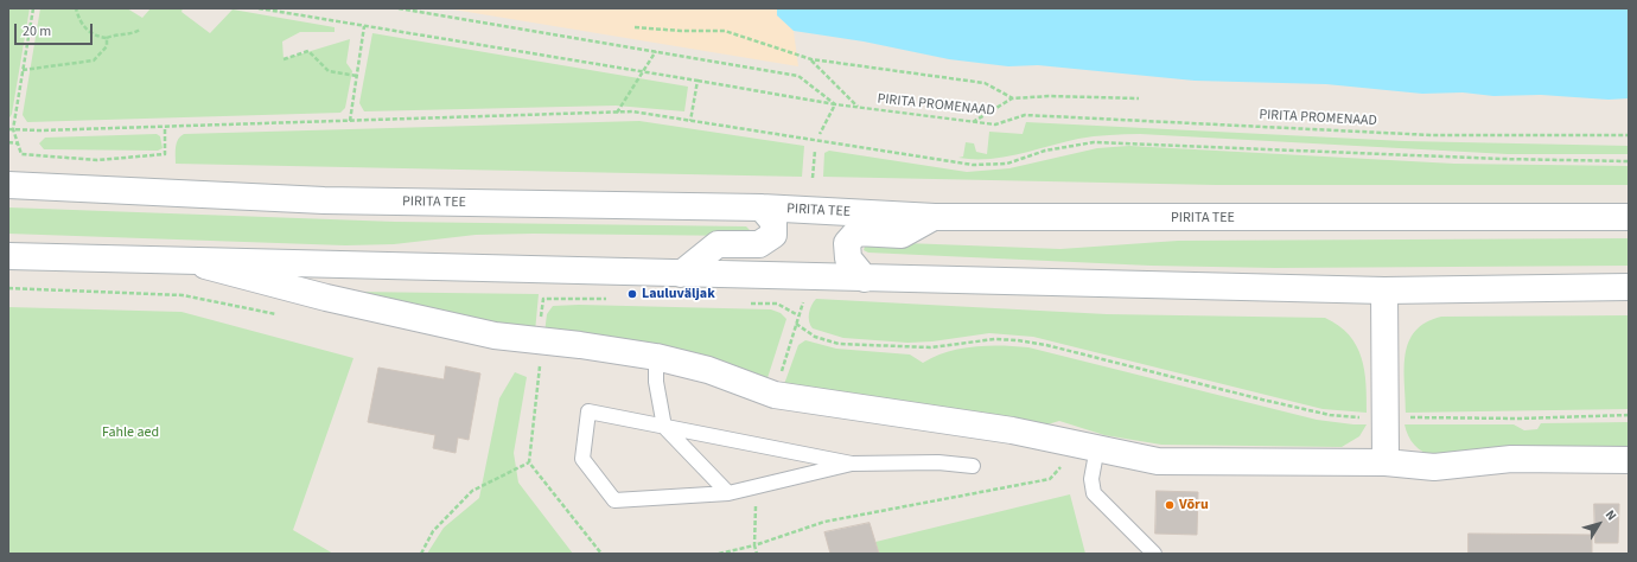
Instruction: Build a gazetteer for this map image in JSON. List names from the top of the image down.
{
  "streets": {
    "main road": ["PIRITA TEE"],
    "path": ["PIRITA PROMENAAD"]
  },
  "parks": ["Fahle aed"],
  "places": ["Lauluväljak", "Võru"],
  "scale_bar": "20 m",
  "north": "top right"
}
